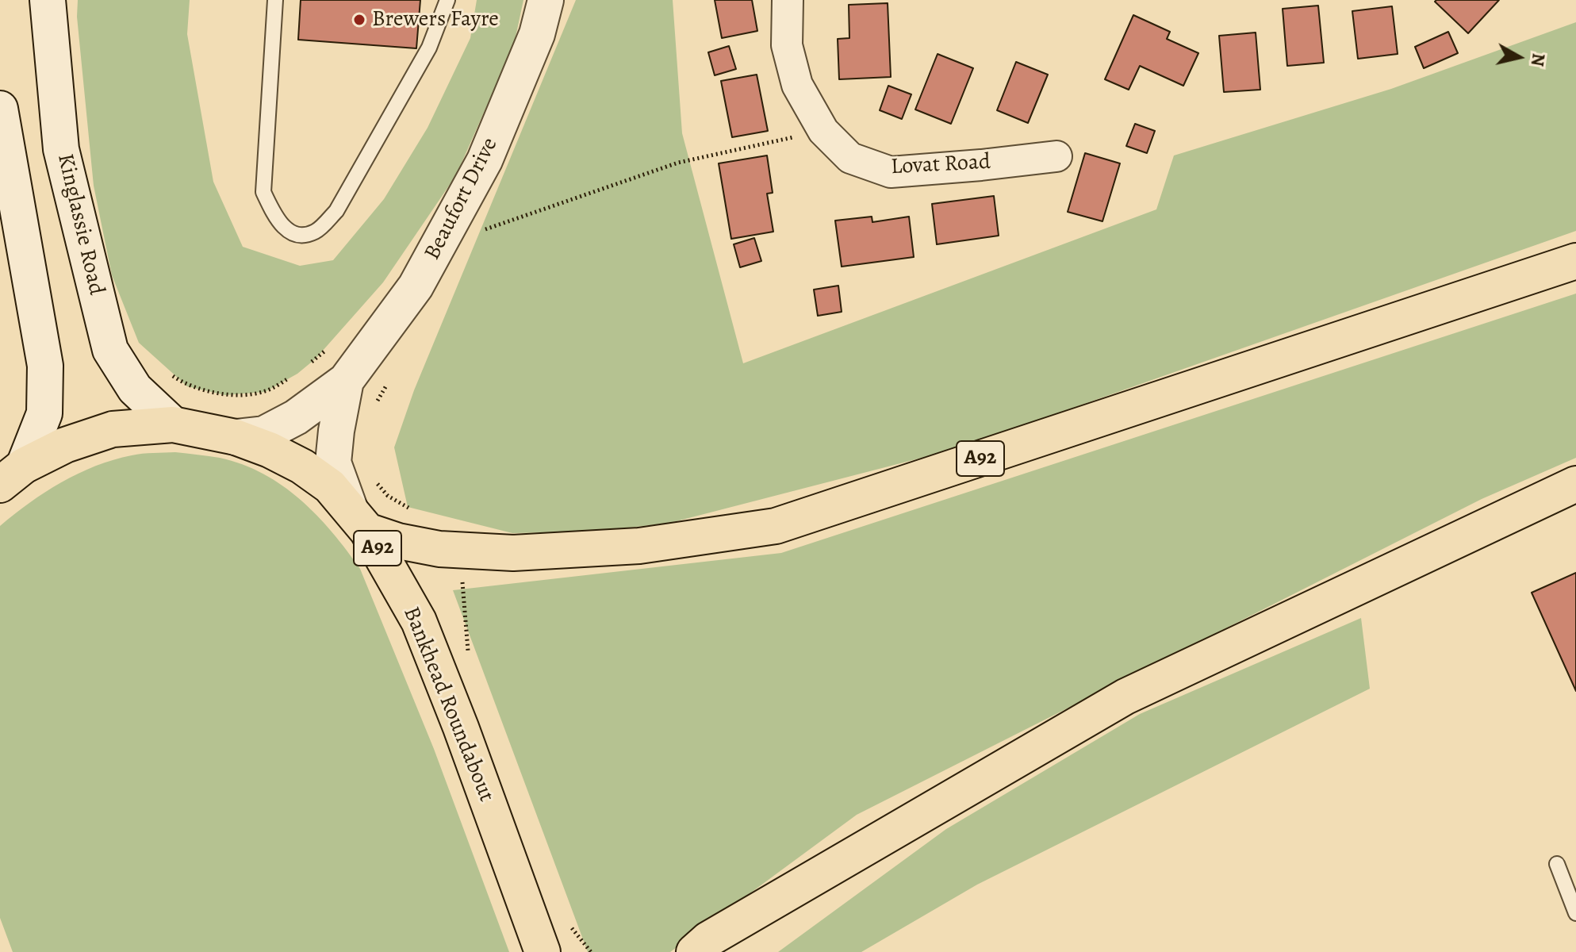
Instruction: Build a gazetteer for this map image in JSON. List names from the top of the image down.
{
  "streets": {
    "highway": ["A92", "Bankhead Roundabout"],
    "main road": ["Beaufort Drive", "Kinglassie Road"],
    "street": ["Lovat Road"]
  },
  "crossings": [
    ["Beaufort Drive", "A92"],
    ["Beaufort Drive", "Bankhead Roundabout"],
    ["Kinglassie Road", "Bankhead Roundabout"],
    ["A92", "Bankhead Roundabout"]
  ],
  "places": ["Brewers Fayre"],
  "north": "right"
}
